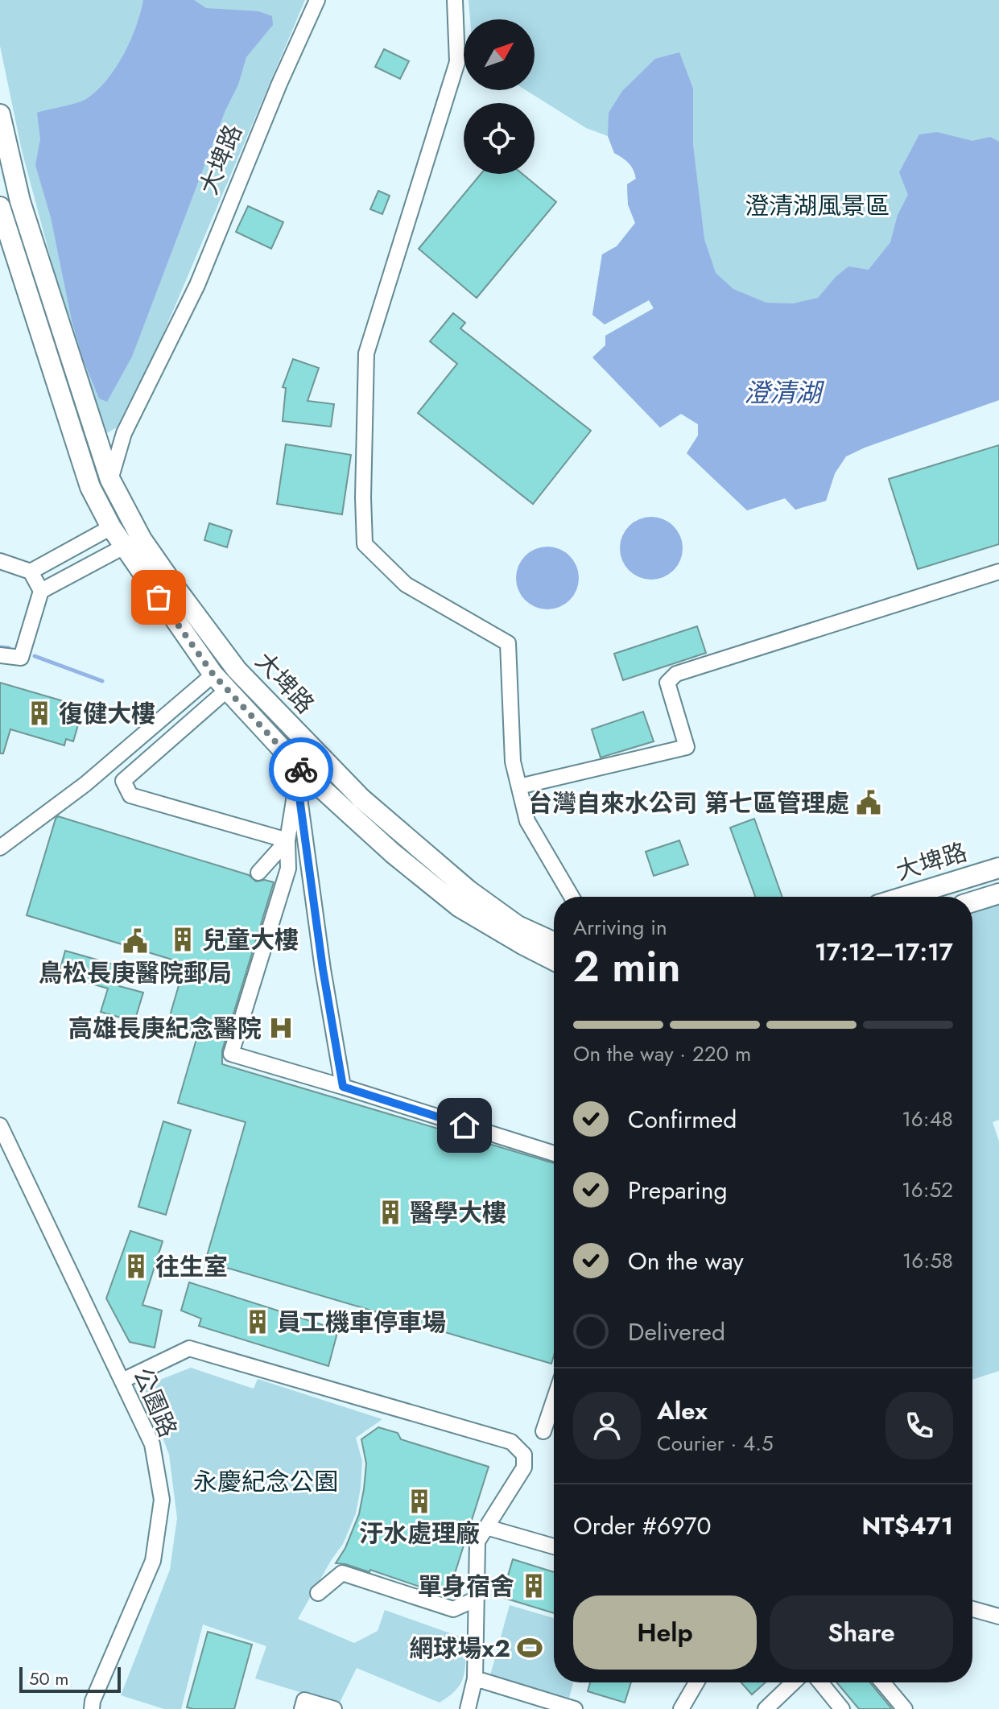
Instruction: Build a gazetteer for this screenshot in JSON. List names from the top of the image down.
{
  "streets": {
    "main road": ["大埤路"],
    "street": ["公園路"]
  },
  "water": ["澄清湖"],
  "parks": ["澄清湖風景區", "永慶紀念公園"],
  "places": {
    "building": [
      "復健大樓",
      "兒童大樓",
      "醫學大樓",
      "往生室",
      "員工機車停車場",
      "汙水處理廠",
      "單身宿舍"
    ],
    "public building": ["台灣自來水公司 第七區管理處", "鳥松長庚醫院郵局"],
    "hospital": ["高雄長庚紀念醫院"],
    "sports": ["網球場x2"]
  },
  "scale_bar": "50 m",
  "north": "top right",
  "page": {
    "heading": ["2 min", "Arriving in", "17:12–17:17"],
    "panel": [
      "Alex",
      "Courier · 4.5",
      "Order #6970",
      "NT$471"
    ],
    "bar": "On the way · 220 m",
    "list": [
      ["Confirmed", "16:48"],
      ["Preparing", "16:52"],
      ["On the way", "16:58"],
      "Delivered"
    ],
    "buttons": ["Help", "Share"],
    "scale": "50 m"
  }
}
